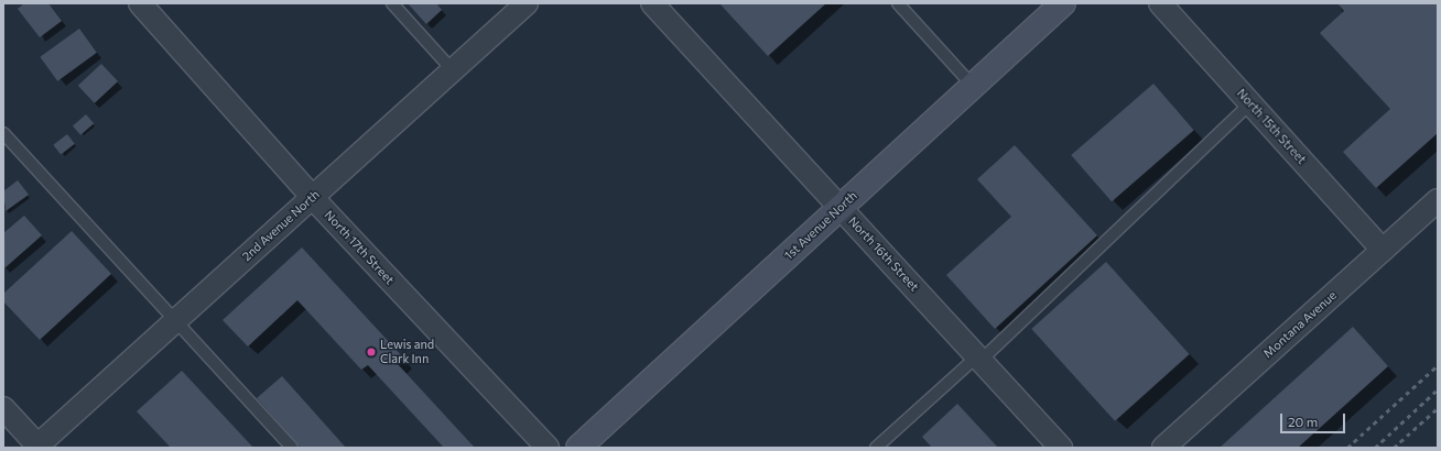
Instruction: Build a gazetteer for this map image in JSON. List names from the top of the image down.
{
  "streets": {
    "main road": ["1st Avenue North"],
    "street": [
      "North 15th Street",
      "2nd Avenue North",
      "North 17th Street",
      "North 16th Street",
      "Montana Avenue"
    ]
  },
  "crossings": [
    ["North 15th Street", "Montana Avenue"],
    ["2nd Avenue North", "North 17th Street"],
    ["1st Avenue North", "North 16th Street"]
  ],
  "places": ["Lewis and Clark Inn"],
  "scale_bar": "20 m"
}
